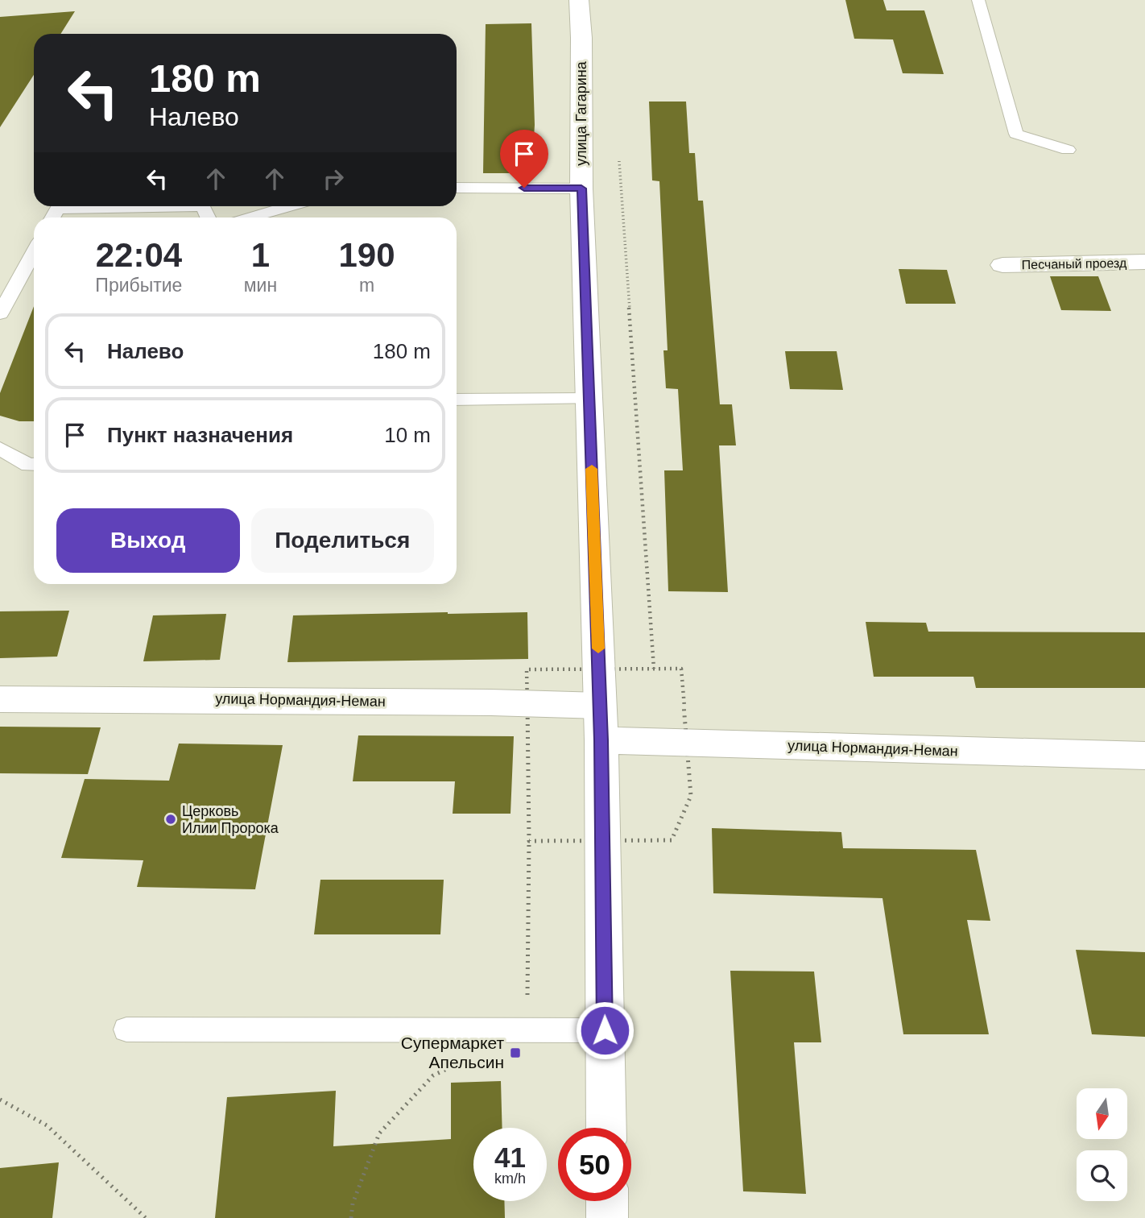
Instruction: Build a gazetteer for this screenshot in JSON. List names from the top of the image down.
{
  "streets": {
    "main road": ["улица Гагарина", "Песчаный проезд", "улица Нормандия-Неман"]
  },
  "crossings": [
    ["улица Гагарина", "улица Нормандия-Неман"]
  ],
  "places": {
    "other": ["Церковь Илии Пророка"],
    "transit": ["Супермаркет Апельсин"]
  },
  "north": "bottom",
  "page": {
    "turn": ["180 m", "Налево"],
    "eta": [
      "22:04",
      "Прибытие",
      "1",
      "мин",
      "190",
      "m"
    ],
    "list": [
      {
        "name": "Налево",
        "value": "180 m"
      },
      {
        "name": "Пункт назначения",
        "value": "10 m"
      }
    ],
    "buttons": ["Выход", "Поделиться"],
    "speed": "41 km/h",
    "limit": "50"
  }
}
